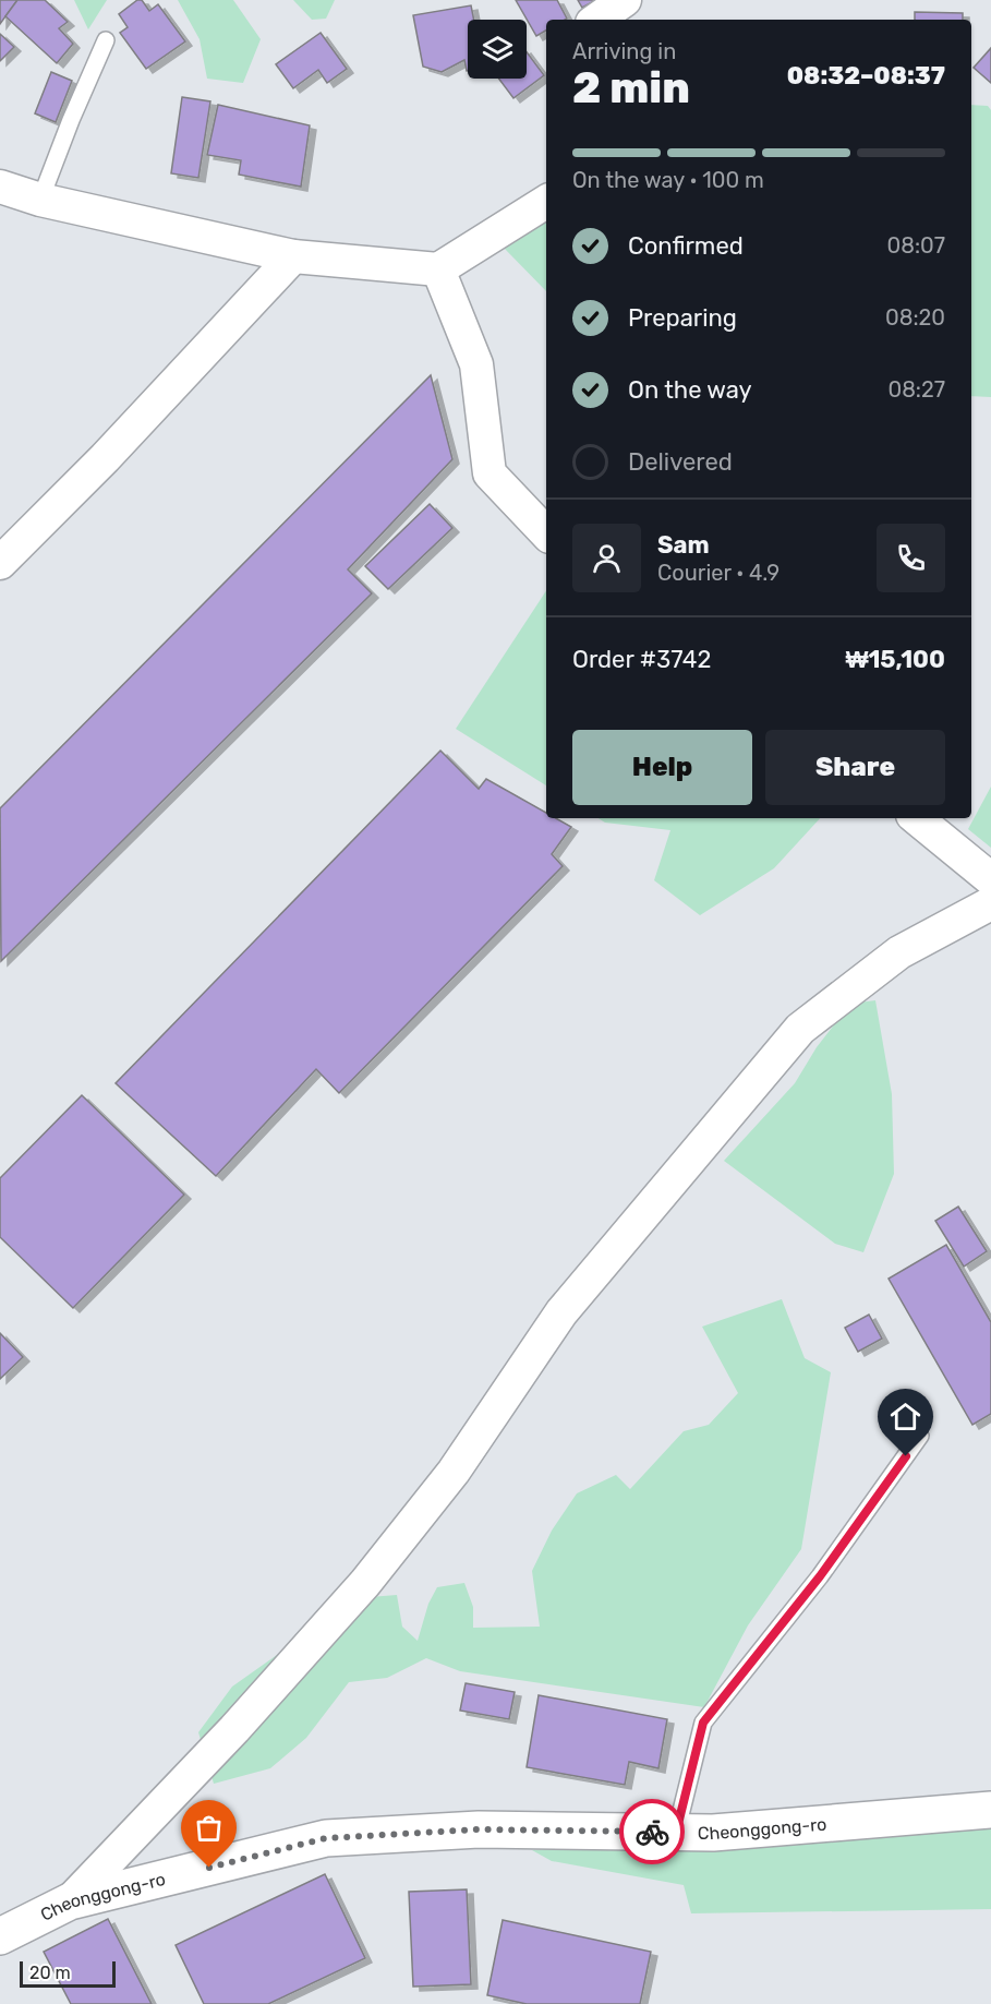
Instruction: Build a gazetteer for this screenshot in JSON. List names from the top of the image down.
{
  "streets": {
    "street": ["Cheonggong-ro"]
  },
  "scale_bar": "20 m",
  "page": {
    "heading": ["2 min", "Arriving in", "08:32–08:37"],
    "panel": [
      "Sam",
      "Courier · 4.9",
      "Order #3742",
      "₩15,100"
    ],
    "bar": "On the way · 100 m",
    "list": [
      ["Confirmed", "08:07"],
      ["Preparing", "08:20"],
      ["On the way", "08:27"],
      "Delivered"
    ],
    "buttons": ["Help", "Share"],
    "scale": "20 m"
  }
}
